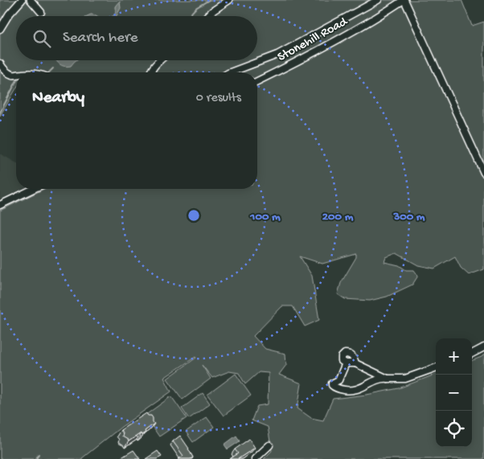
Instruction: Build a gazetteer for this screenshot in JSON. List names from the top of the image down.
{
  "streets": {
    "street": ["Stonehill Road"]
  },
  "page": {
    "search": "Search here",
    "heading": ["Nearby", "0 results"],
    "map_buttons": ["+", "−"]
  },
  "rings": ["100 m", "200 m", "300 m"]
}
